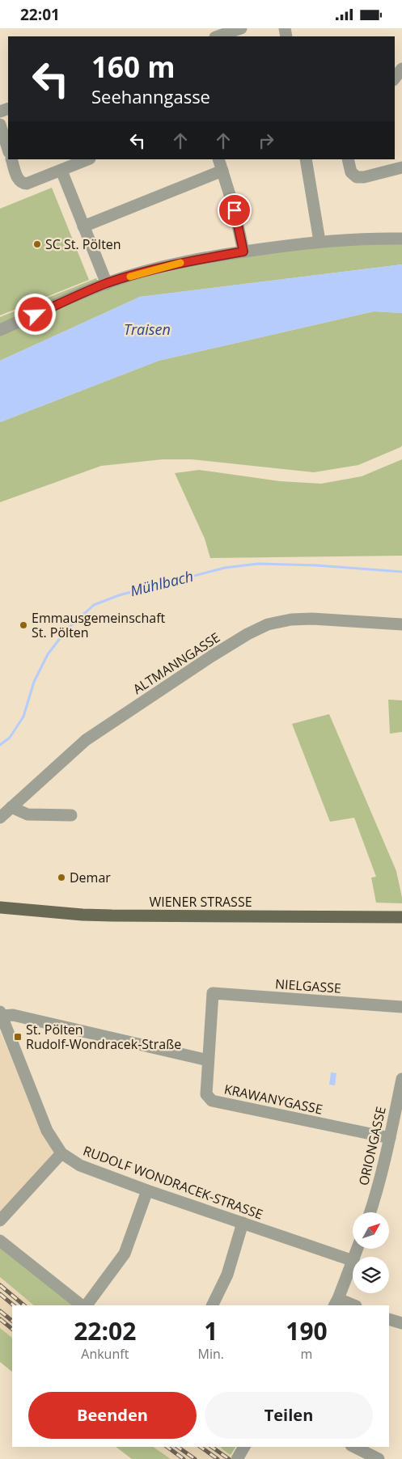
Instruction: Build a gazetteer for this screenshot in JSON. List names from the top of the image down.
{
  "streets": {
    "main road": ["WIENER STRASSE"],
    "street": [
      "ALTMANNGASSE",
      "NIELGASSE",
      "KRAWANYGASSE",
      "ORIONGASSE",
      "RUDOLF WONDRACEK-STRASSE"
    ]
  },
  "crossings": [
    ["NIELGASSE", "KRAWANYGASSE"],
    ["KRAWANYGASSE", "ORIONGASSE"]
  ],
  "water": ["Traisen", "Mühlbach"],
  "places": {
    "other": ["SC St. Pölten", "Emmausgemeinschaft St. Pölten", "Demar"],
    "transit": ["St. Pölten Rudolf-Wondracek-Straße"]
  },
  "north": "top right",
  "page": {
    "status": "22:01",
    "turn": ["160 m", "Seehanngasse"],
    "eta": [
      "22:02",
      "Ankunft",
      "1",
      "Min.",
      "190",
      "m"
    ],
    "buttons": ["Beenden", "Teilen"]
  }
}
